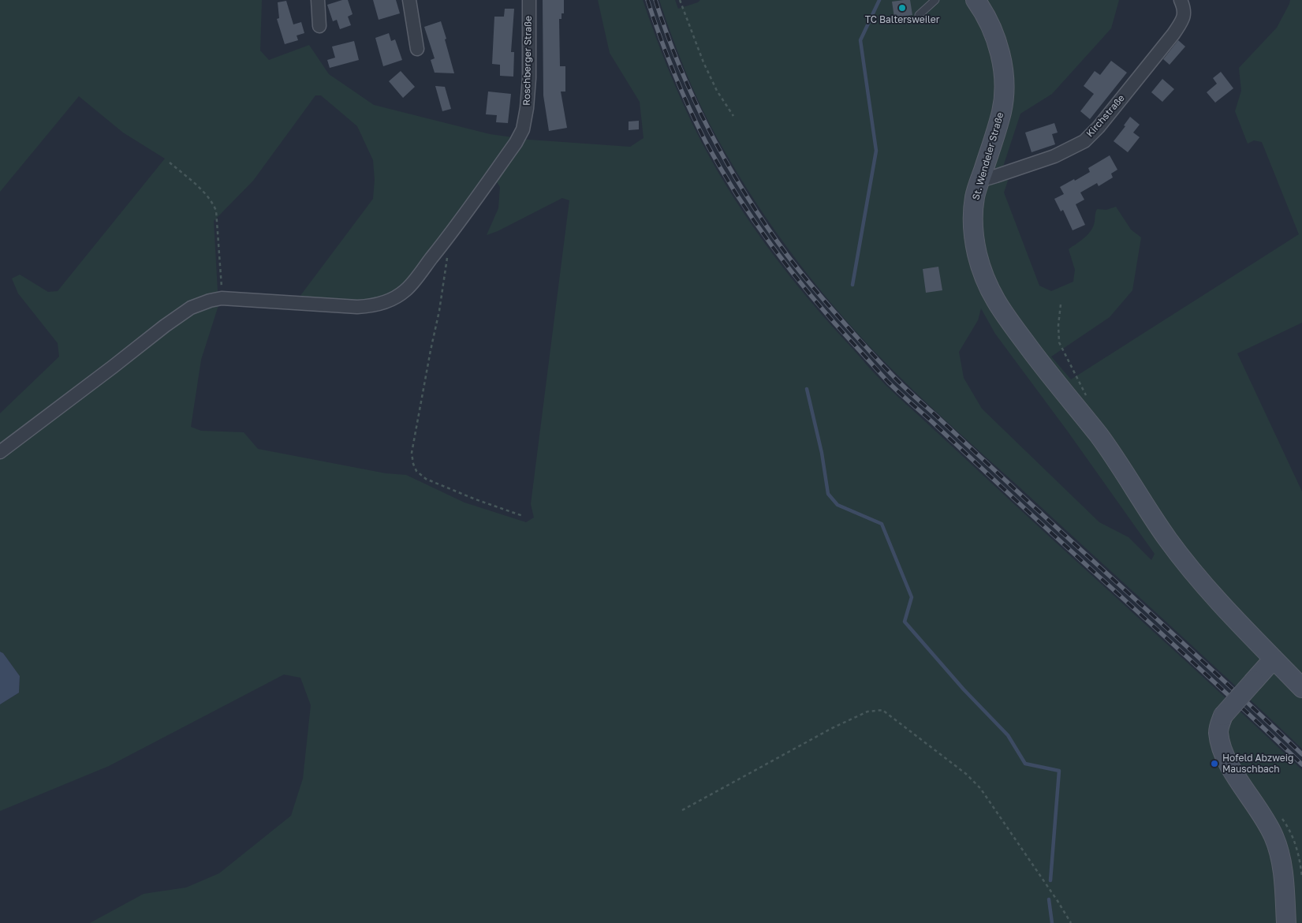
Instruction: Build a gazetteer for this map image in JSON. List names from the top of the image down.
{
  "streets": {
    "main road": ["St. Wendeler Straße"],
    "street": ["Roschberger Straße", "Kirchstraße"]
  },
  "crossings": [
    ["Kirchstraße", "St. Wendeler Straße"]
  ],
  "places": ["TC Baltersweiler", "Hofeld Abzweig Mauschbach"]
}
